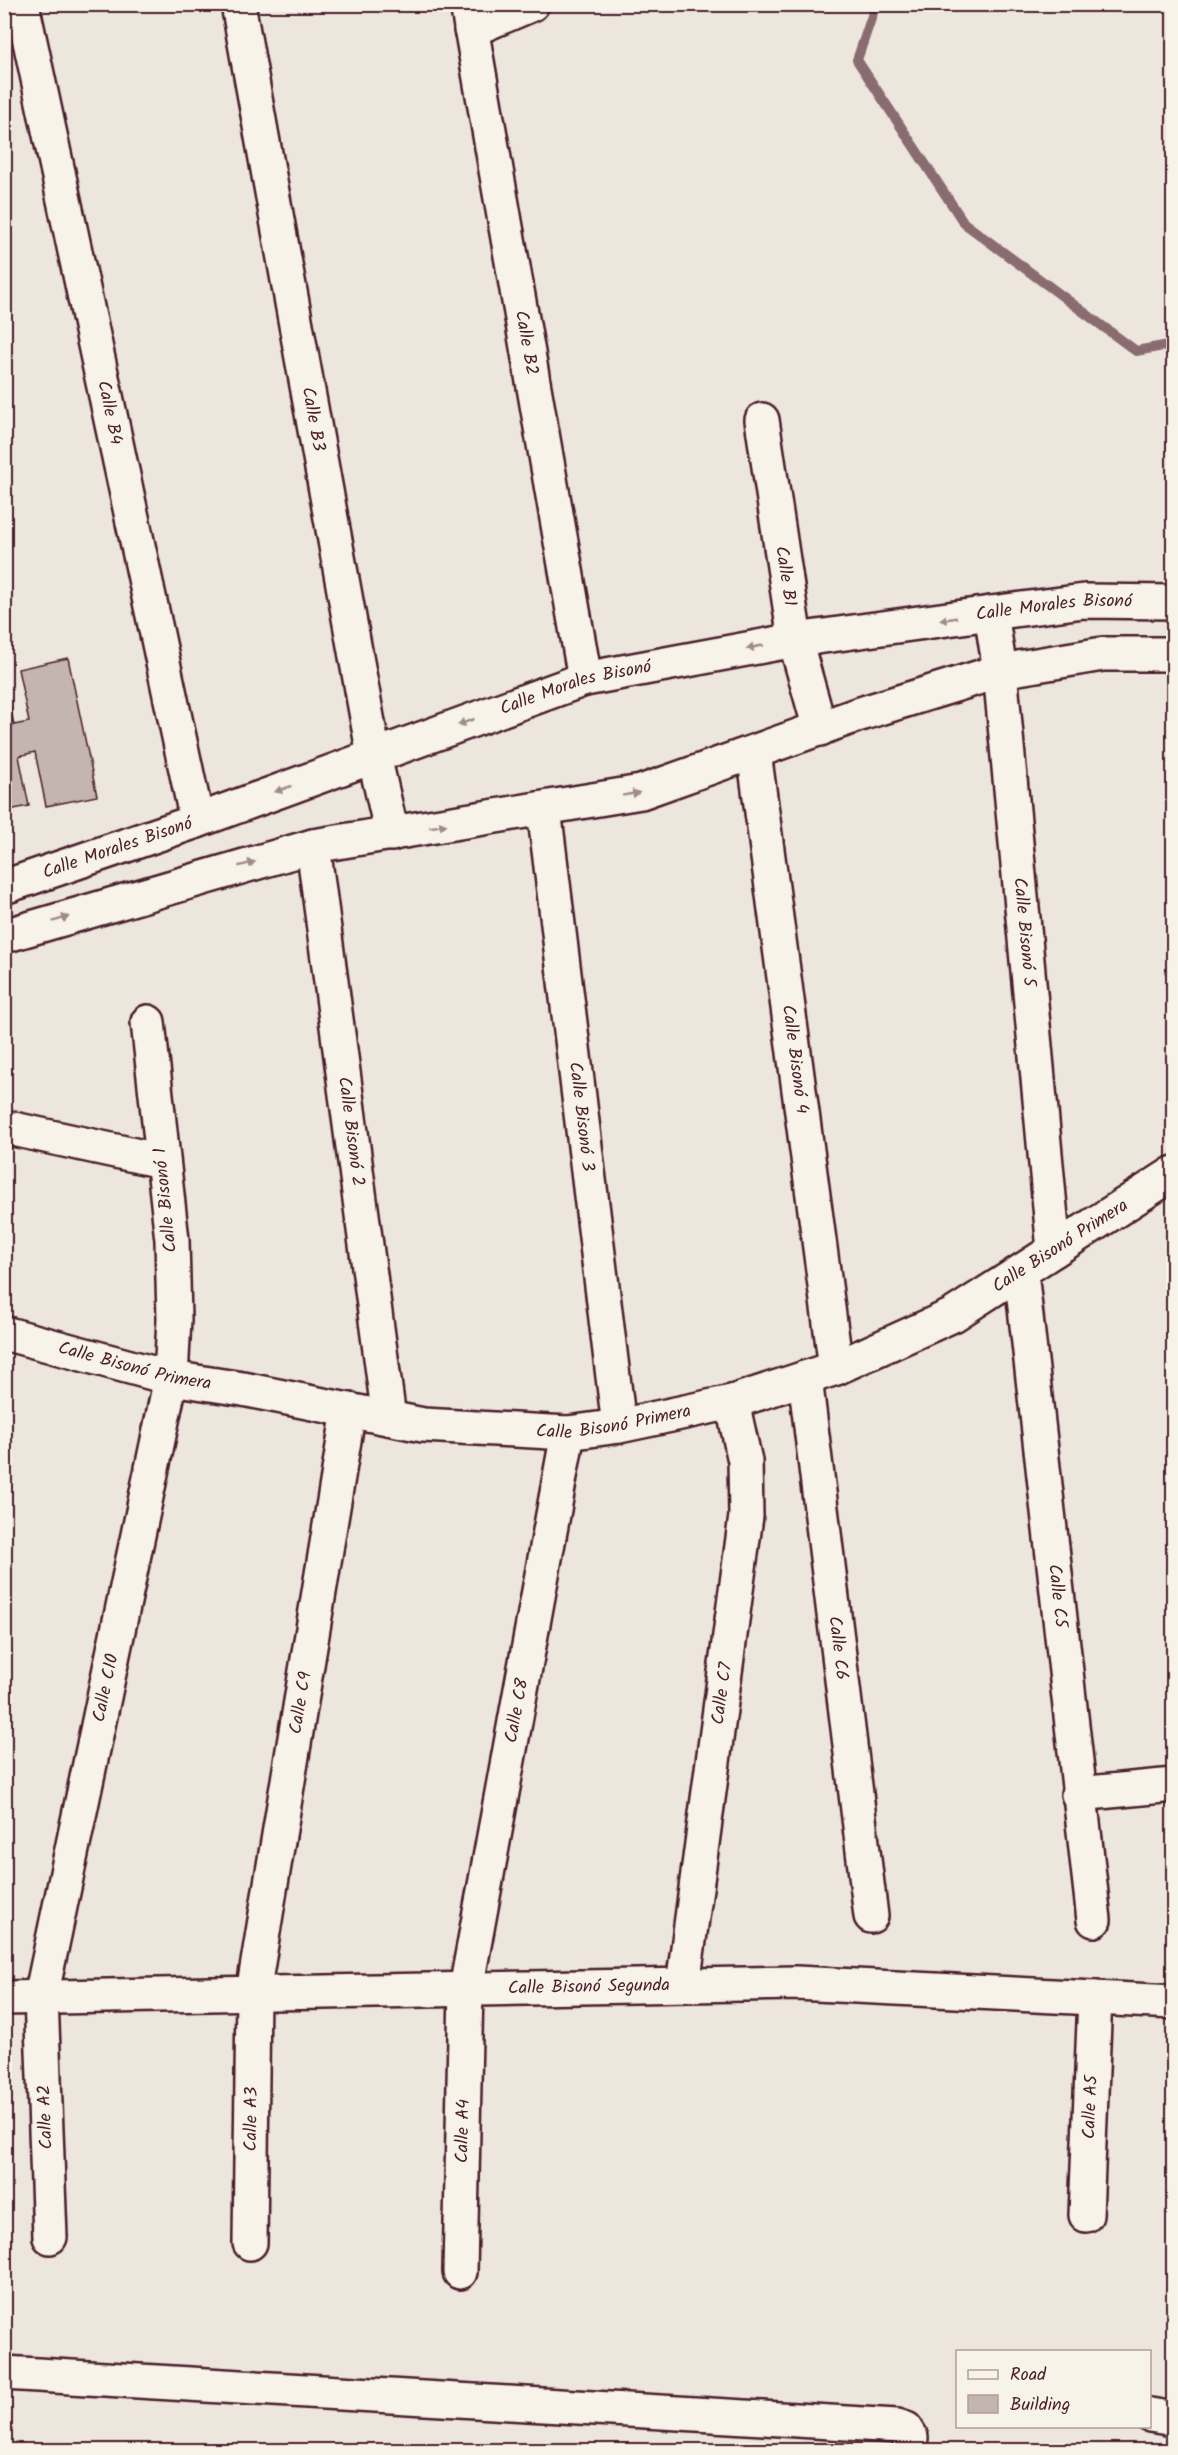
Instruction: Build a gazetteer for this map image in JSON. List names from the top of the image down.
{
  "streets": {
    "street": [
      "Calle B2",
      "Calle B4",
      "Calle B3",
      "Calle B1",
      "Calle Morales Bisonó",
      "Calle Bisonó 5",
      "Calle Bisonó 4",
      "Calle Bisonó 3",
      "Calle Bisonó 2",
      "Calle Bisonó 1",
      "Calle Bisonó Primera",
      "Calle C5",
      "Calle C6",
      "Calle C10",
      "Calle C7",
      "Calle C9",
      "Calle C8",
      "Calle Bisonó Segunda",
      "Calle A5",
      "Calle A2",
      "Calle A3",
      "Calle A4"
    ]
  },
  "crossings": [
    ["Calle B2", "Calle Morales Bisonó"],
    ["Calle B4", "Calle Morales Bisonó"],
    ["Calle B3", "Calle Morales Bisonó"],
    ["Calle B1", "Calle Morales Bisonó"],
    ["Calle Morales Bisonó", "Calle Bisonó 5"],
    ["Calle Bisonó 5", "Calle Bisonó Primera"],
    ["Calle Bisonó 4", "Calle Bisonó Primera"],
    ["Calle Bisonó 3", "Calle Bisonó Primera"],
    ["Calle Bisonó 2", "Calle Bisonó Primera"],
    ["Calle Bisonó 1", "Calle Bisonó Primera"],
    ["Calle Bisonó 1", "Calle C10"],
    ["Calle Bisonó Primera", "Calle C5"],
    ["Calle Bisonó Primera", "Calle C6"],
    ["Calle Bisonó Primera", "Calle C10"],
    ["Calle Bisonó Primera", "Calle C7"],
    ["Calle Bisonó Primera", "Calle C9"],
    ["Calle Bisonó Primera", "Calle C8"],
    ["Calle C10", "Calle Bisonó Segunda"],
    ["Calle C10", "Calle A2"],
    ["Calle C7", "Calle Bisonó Segunda"],
    ["Calle C9", "Calle Bisonó Segunda"],
    ["Calle C9", "Calle A3"],
    ["Calle C8", "Calle Bisonó Segunda"],
    ["Calle C8", "Calle A4"],
    ["Calle Bisonó Segunda", "Calle A5"],
    ["Calle Bisonó Segunda", "Calle A2"],
    ["Calle Bisonó Segunda", "Calle A3"],
    ["Calle Bisonó Segunda", "Calle A4"]
  ],
  "legend": ["Road", "Building"]
}
